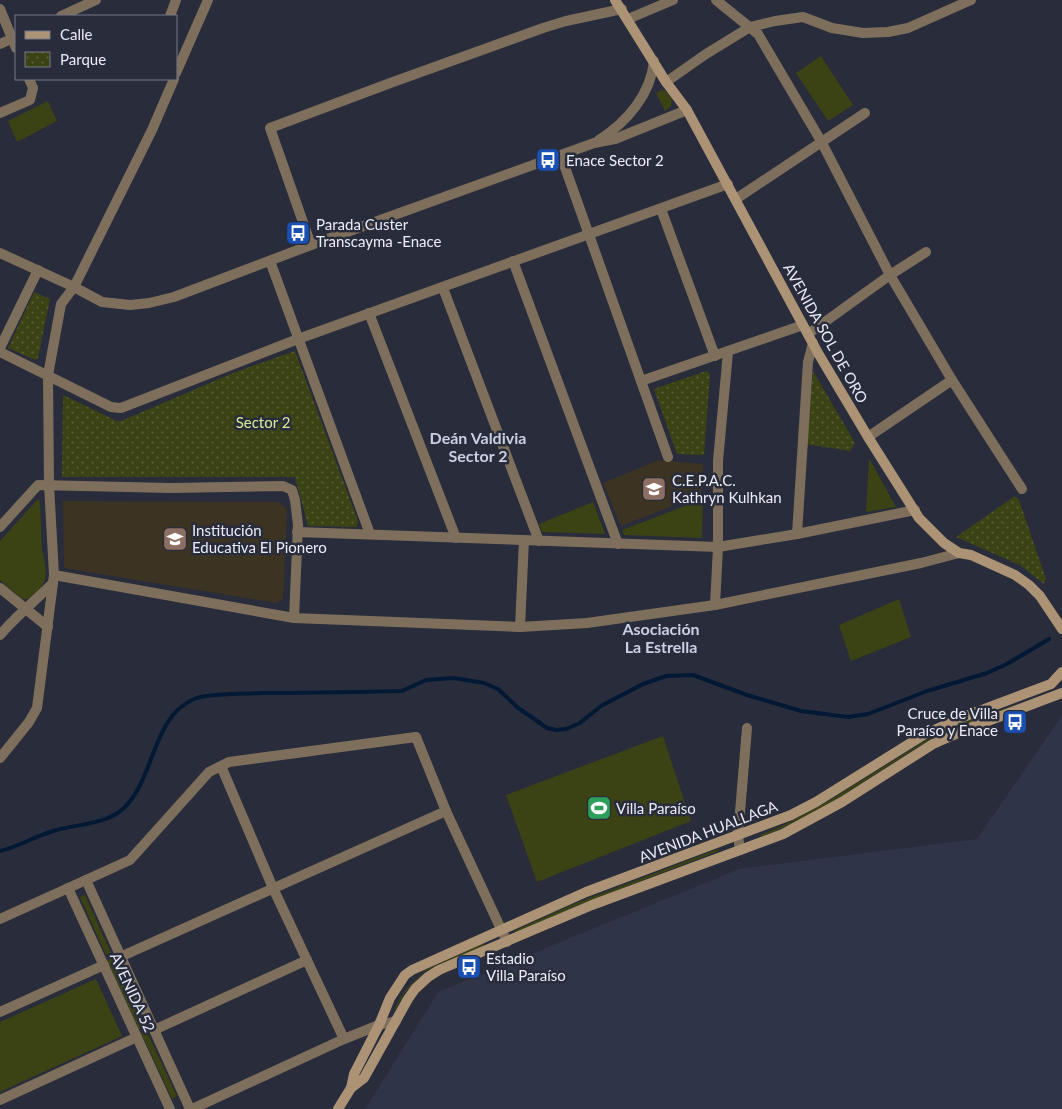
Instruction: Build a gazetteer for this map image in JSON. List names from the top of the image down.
{
  "streets": {
    "main road": ["AVENIDA SOL DE ORO", "AVENIDA HUALLAGA"],
    "street": ["AVENIDA 52"]
  },
  "districts": ["Deán Valdivia Sector 2", "Asociación La Estrella"],
  "parks": ["Sector 2"],
  "places": {
    "bus stop": [
      "Enace Sector 2",
      "Parada Custer Transcayma -Enace",
      "Cruce de Villa Paraíso y Enace",
      "Estadio Villa Paraíso"
    ],
    "school or university": ["C.E.P.A.C. Kathryn Kulhkan", "Institución Educativa El Pionero"],
    "sports": ["Villa Paraíso"]
  },
  "legend": ["Calle", "Parque"]
}
